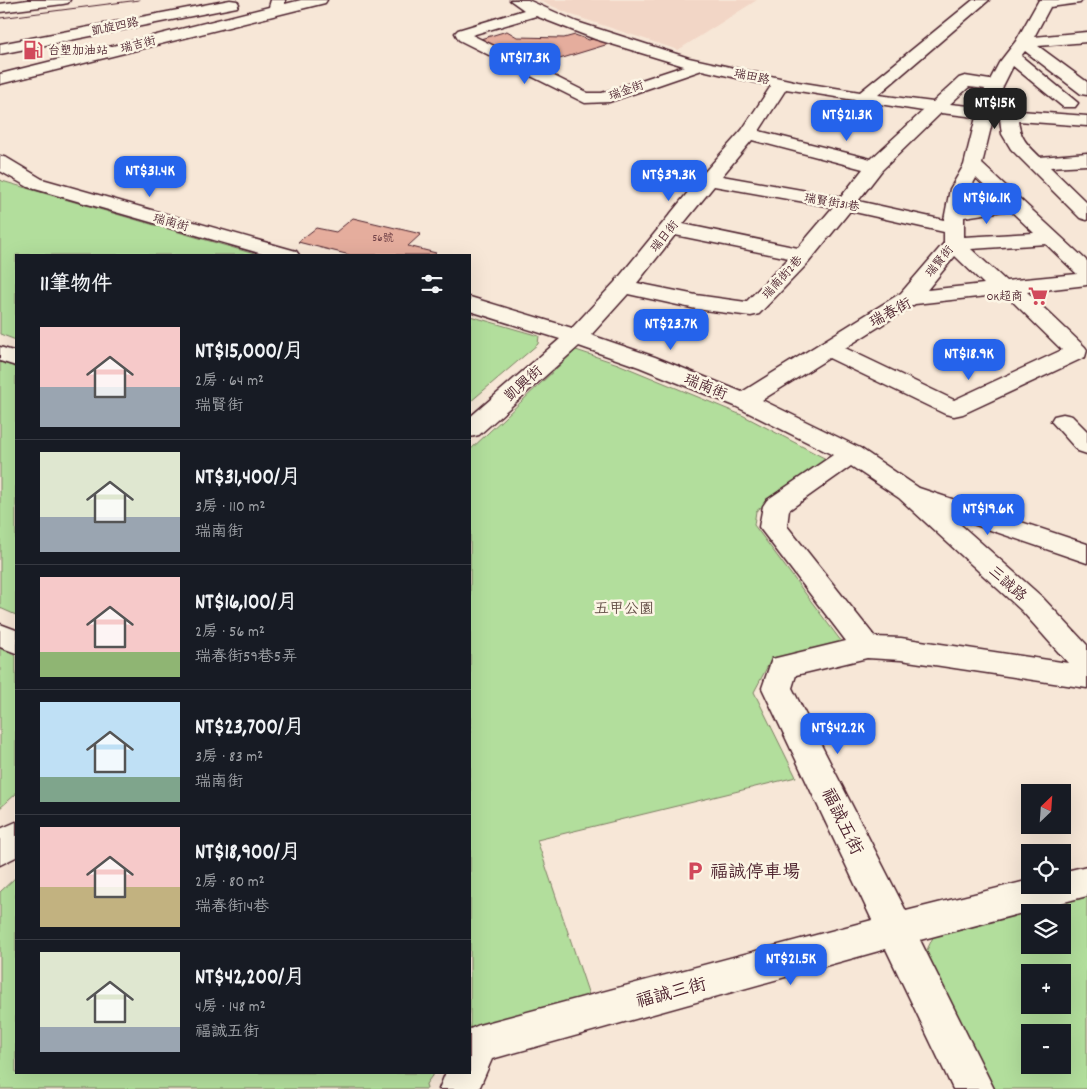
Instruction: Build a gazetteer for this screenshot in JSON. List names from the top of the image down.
{
  "streets": {
    "street": [
      "凱旋四路",
      "瑞吉街",
      "瑞田路",
      "瑞金街",
      "瑞賢街31巷",
      "瑞南街",
      "瑞日街",
      "瑞賢街",
      "瑞南街2巷",
      "瑞春街",
      "凱興街",
      "三誠路",
      "福誠五街",
      "福誠三街"
    ]
  },
  "crossings": [
    ["瑞田路", "瑞金街"],
    ["瑞田路", "瑞日街"],
    ["瑞田路", "瑞賢街"],
    ["瑞田路", "瑞南街2巷"],
    ["瑞賢街31巷", "瑞日街"],
    ["瑞賢街31巷", "瑞賢街"],
    ["瑞賢街31巷", "瑞南街2巷"],
    ["瑞南街", "瑞日街"],
    ["瑞南街", "瑞春街"],
    ["瑞南街", "凱興街"],
    ["瑞南街", "三誠路"],
    ["瑞日街", "瑞南街2巷"],
    ["瑞日街", "凱興街"],
    ["瑞賢街", "瑞南街2巷"],
    ["瑞賢街", "瑞春街"],
    ["福誠五街", "福誠三街"]
  ],
  "parks": ["五甲公園"],
  "places": {
    "fuel station": ["台塑加油站"],
    "supermarket": ["OK超商"],
    "parking": ["福誠停車場"]
  },
  "house_numbers": ["56號"],
  "north": "top right",
  "page": {
    "price": [
      "NT$17.3K",
      "NT$15K",
      "NT$21.3K",
      "NT$31.4K",
      "NT$39.3K",
      "NT$16.1K",
      "NT$23.7K",
      "NT$18.9K",
      "NT$19.6K",
      "NT$42.2K",
      "NT$21.5K"
    ],
    "heading": "11筆物件",
    "list": [
      {
        "name": "NT$15,000/月",
        "note": "2房 · 64 m² · 瑞賢街"
      },
      {
        "name": "NT$31,400/月",
        "note": "3房 · 110 m² · 瑞南街"
      },
      {
        "name": "NT$16,100/月",
        "note": "2房 · 56 m² · 瑞春街59巷5弄"
      },
      {
        "name": "NT$23,700/月",
        "note": "3房 · 83 m² · 瑞南街"
      },
      {
        "name": "NT$18,900/月",
        "note": "2房 · 80 m² · 瑞春街14巷"
      },
      {
        "name": "NT$42,200/月",
        "note": "4房 · 148 m² · 福誠五街"
      }
    ],
    "map_buttons": ["+", "−"]
  }
}
